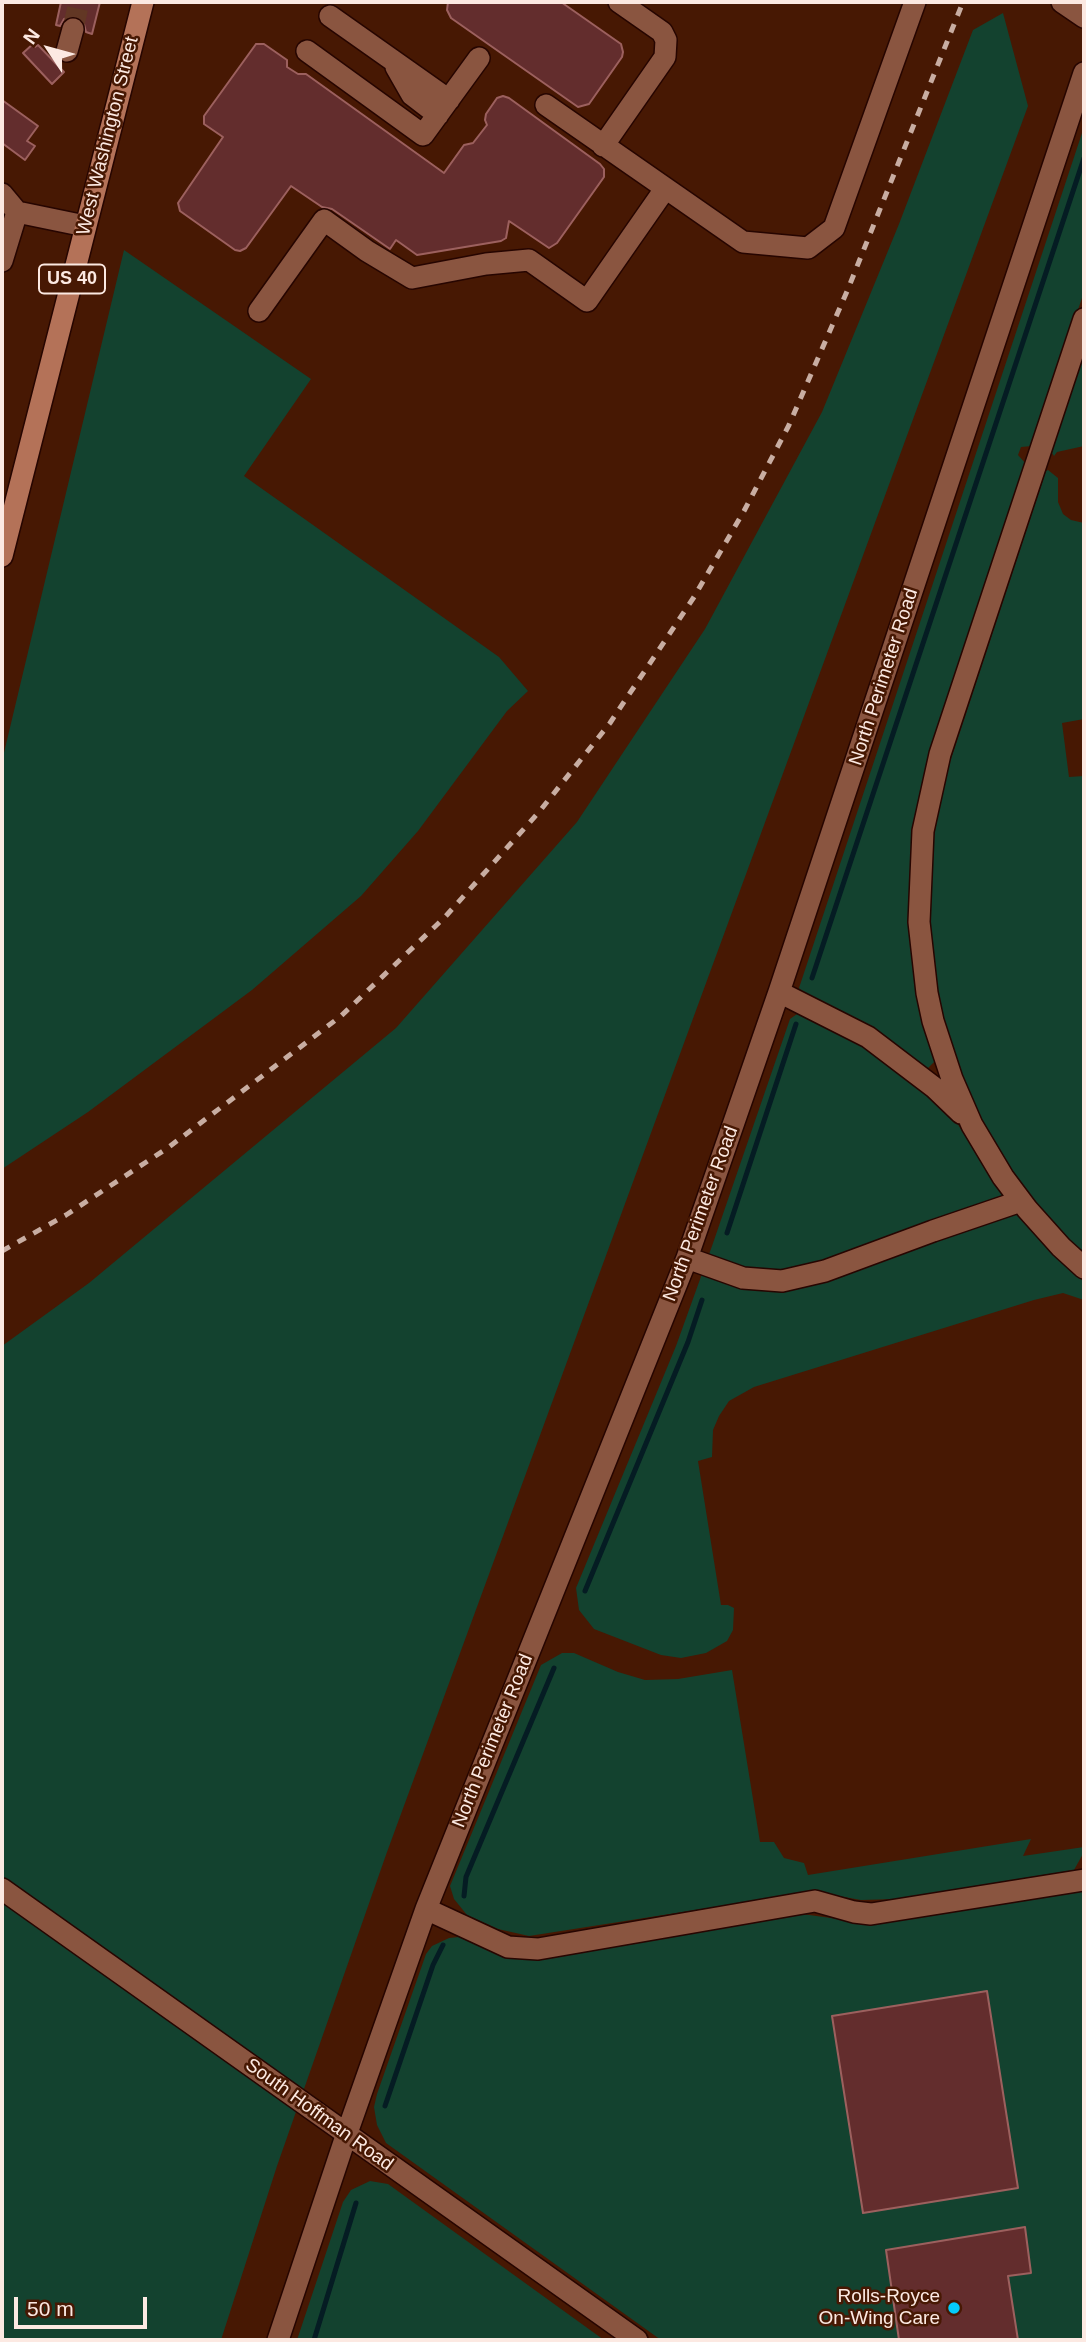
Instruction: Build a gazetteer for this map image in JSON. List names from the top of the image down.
{
  "streets": {
    "main road": ["West Washington Street", "US 40"],
    "street": ["North Perimeter Road", "South Hoffman Road"]
  },
  "crossings": [
    ["North Perimeter Road", "South Hoffman Road"]
  ],
  "places": ["Rolls-Royce On-Wing Care"],
  "scale_bar": "50 m",
  "north": "top left"
}
